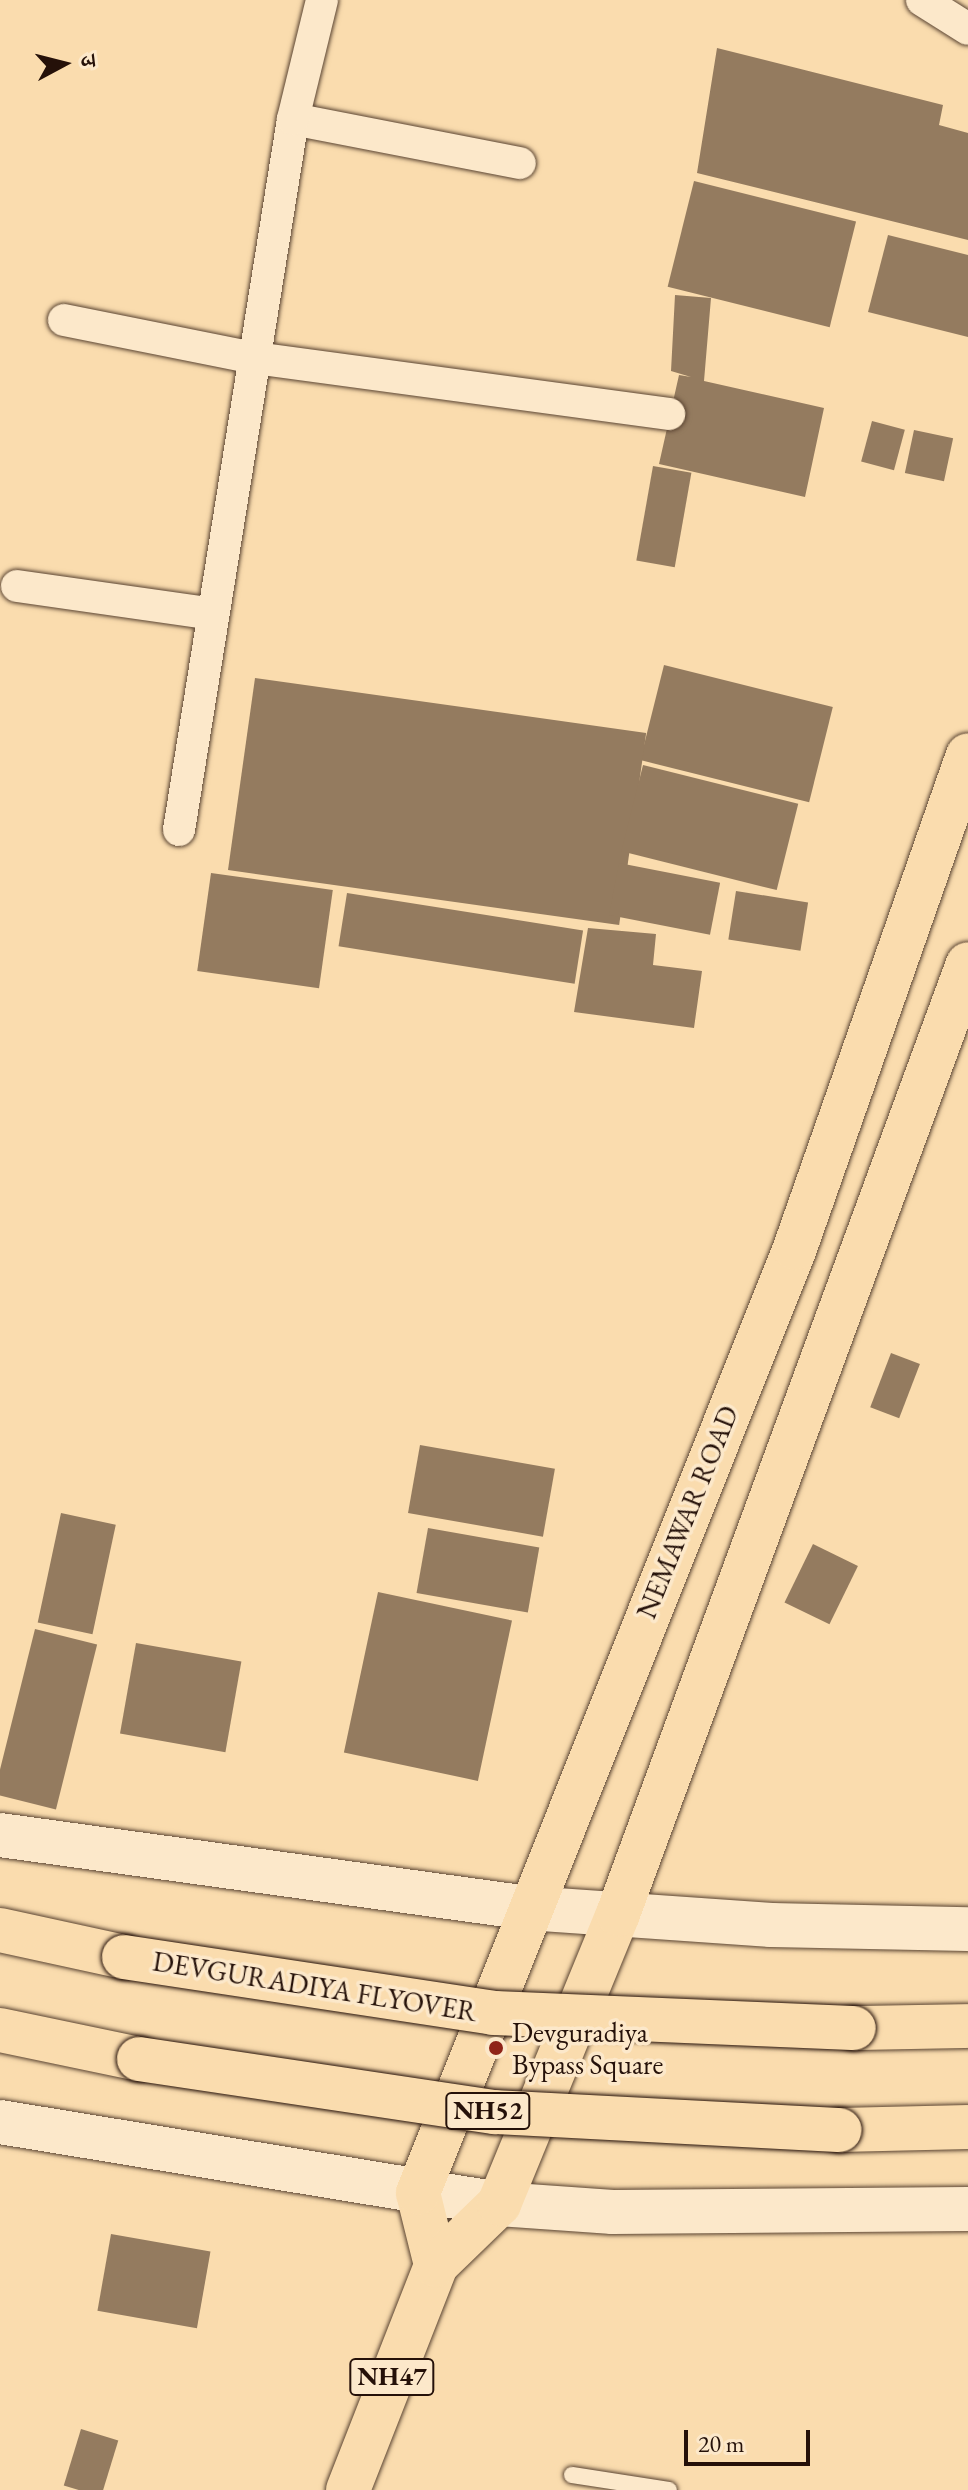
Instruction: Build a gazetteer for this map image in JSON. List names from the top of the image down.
{
  "streets": {
    "highway": [
      "NEMAWAR ROAD",
      "DEVGURADIYA FLYOVER",
      "NH52",
      "NH47"
    ]
  },
  "places": ["Devguradiya Bypass Square"],
  "scale_bar": "20 m",
  "north": "right"
}
